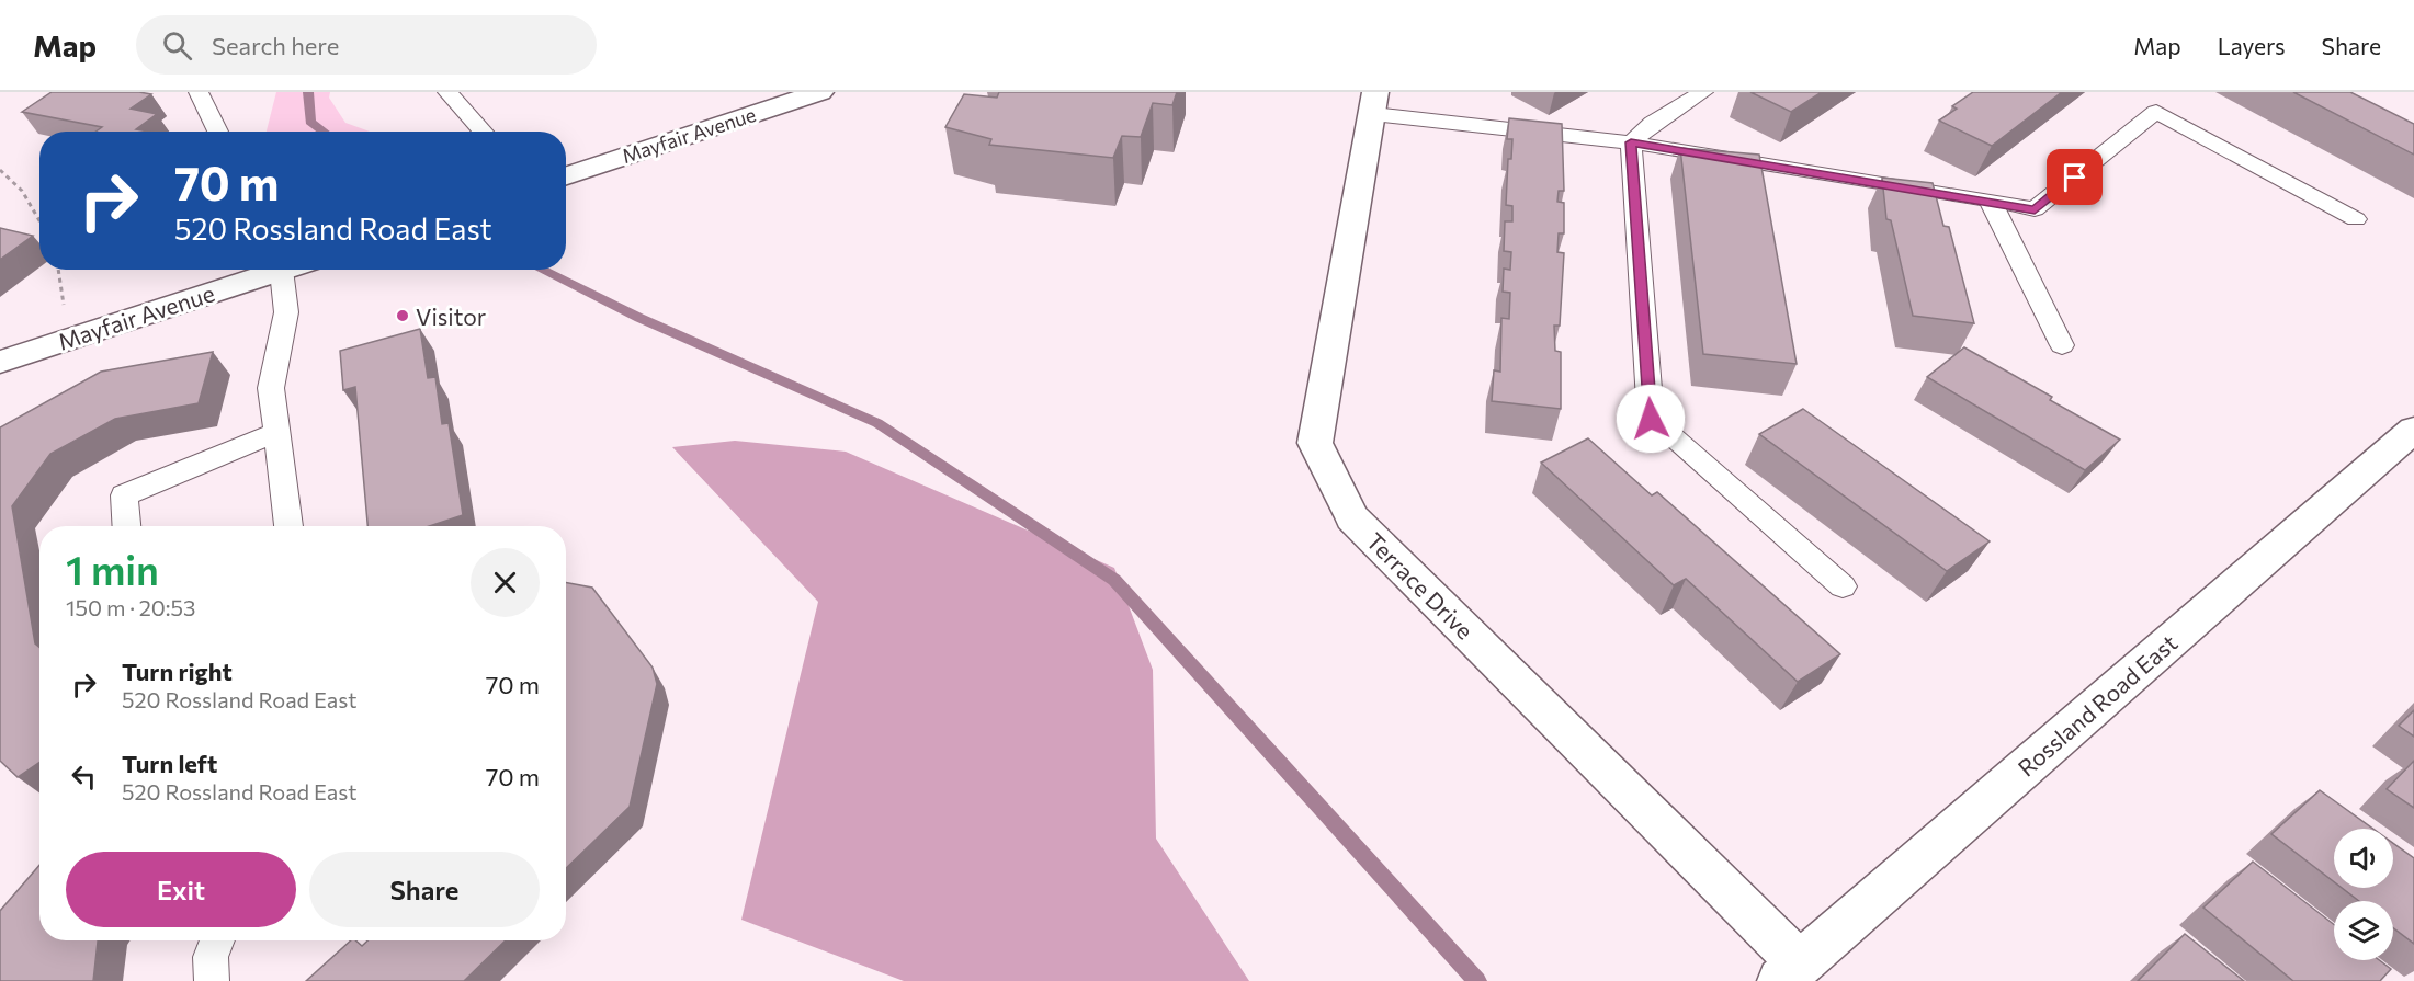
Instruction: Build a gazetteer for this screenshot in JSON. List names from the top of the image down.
{
  "streets": {
    "street": ["Mayfair Avenue", "Terrace Drive", "Rossland Road East"]
  },
  "crossings": [
    ["Terrace Drive", "Rossland Road East"]
  ],
  "places": ["Visitor"],
  "page": {
    "header": "Map",
    "search": "Search here",
    "nav": ["Map", "Layers", "Share"],
    "turn": ["70 m", "520 Rossland Road East"],
    "heading": ["1 min", "150 m · 20:53"],
    "list": [
      {
        "name": "Turn right",
        "note": "520 Rossland Road East",
        "value": "70 m"
      },
      {
        "name": "Turn left",
        "note": "520 Rossland Road East",
        "value": "70 m"
      }
    ],
    "buttons": ["Exit", "Share"]
  }
}
